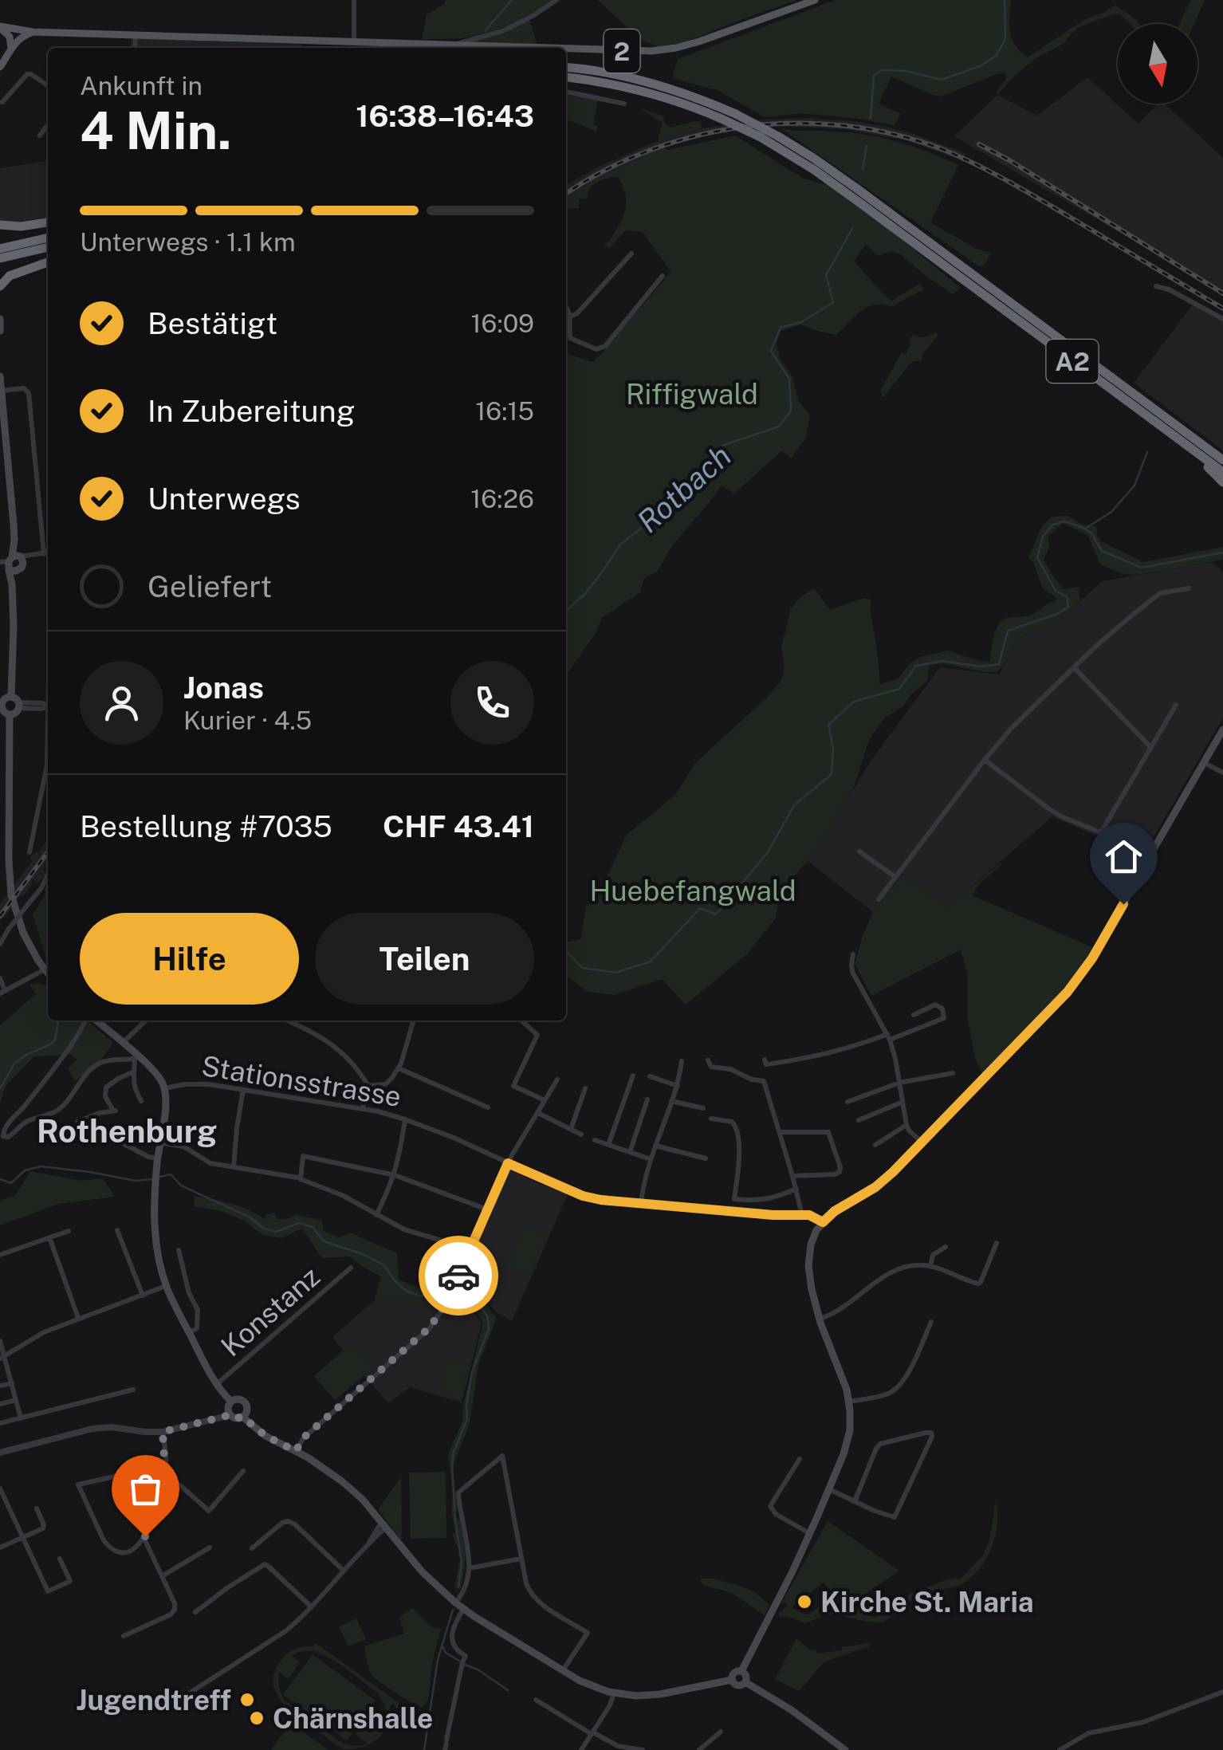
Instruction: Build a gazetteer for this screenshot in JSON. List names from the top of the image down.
{
  "streets": {
    "highway": ["A2"],
    "main road": ["2"],
    "street": ["Stationsstrasse", "Konstanz"]
  },
  "districts": ["Rothenburg"],
  "water": ["Rotbach"],
  "parks": ["Riffigwald", "Huebefangwald"],
  "places": ["Kirche St. Maria", "Jugendtreff", "Chärnshalle"],
  "north": "bottom",
  "page": {
    "heading": ["4 Min.", "Ankunft in", "16:38–16:43"],
    "panel": [
      "Jonas",
      "Kurier · 4.5",
      "Bestellung #7035",
      "CHF 43.41"
    ],
    "bar": "Unterwegs · 1.1 km",
    "list": [
      ["Bestätigt", "16:09"],
      ["In Zubereitung", "16:15"],
      ["Unterwegs", "16:26"],
      "Geliefert"
    ],
    "buttons": ["Hilfe", "Teilen"]
  }
}
